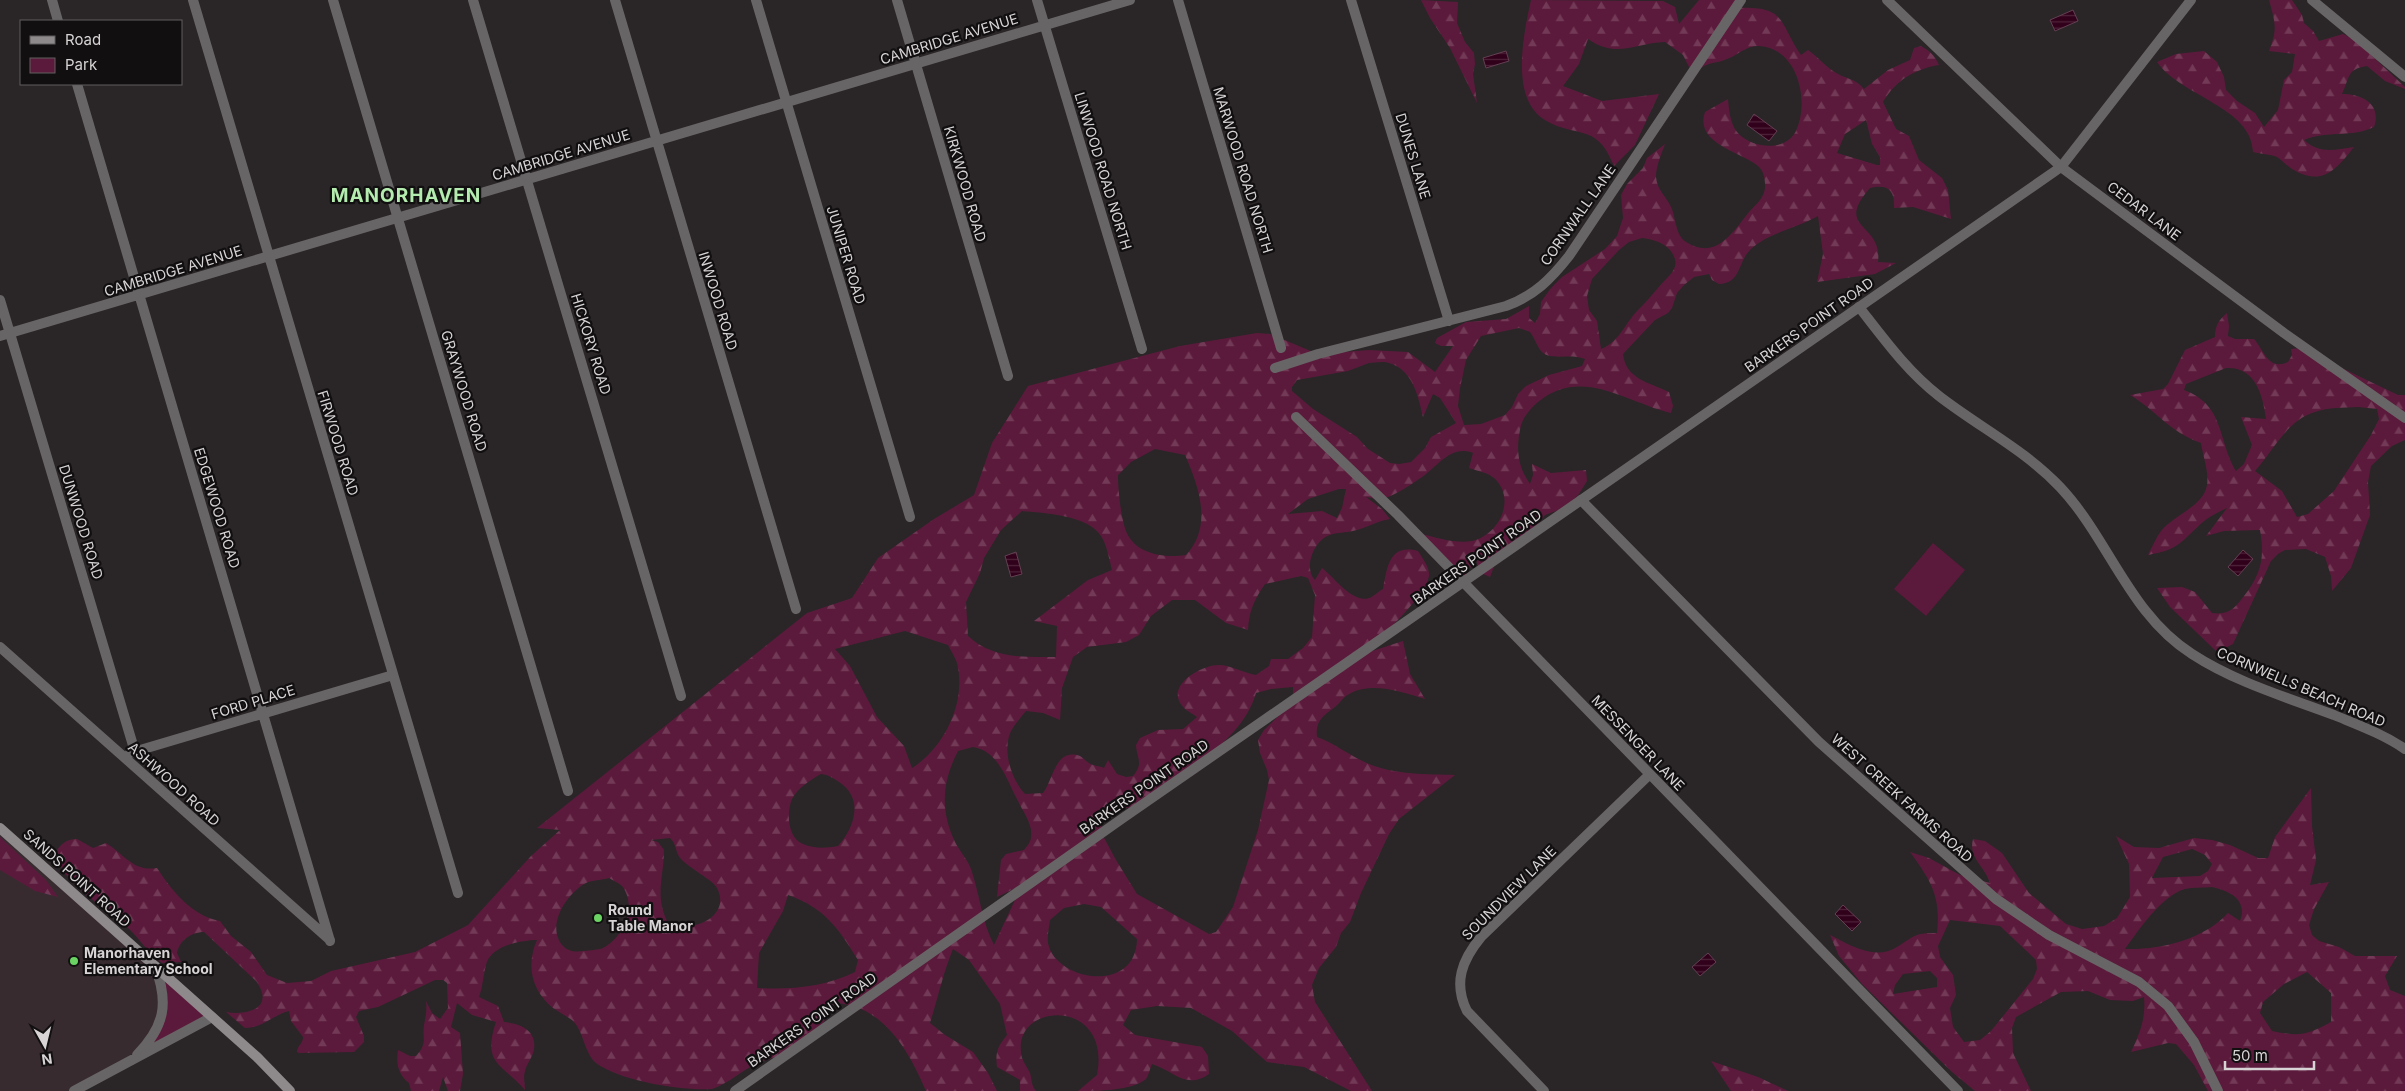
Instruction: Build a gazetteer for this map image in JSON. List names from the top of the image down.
{
  "streets": {
    "main road": ["SANDS POINT ROAD"],
    "street": [
      "CAMBRIDGE AVENUE",
      "DUNES LANE",
      "MARWOOD ROAD NORTH",
      "LINWOOD ROAD NORTH",
      "KIRKWOOD ROAD",
      "CEDAR LANE",
      "CORNWALL LANE",
      "JUNIPER ROAD",
      "INWOOD ROAD",
      "BARKERS POINT ROAD",
      "HICKORY ROAD",
      "GRAYWOOD ROAD",
      "FIRWOOD ROAD",
      "EDGEWOOD ROAD",
      "DUNWOOD ROAD",
      "CORNWELLS BEACH ROAD",
      "FORD PLACE",
      "MESSENGER LANE",
      "ASHWOOD ROAD",
      "WEST CREEK FARMS ROAD",
      "SOUNDVIEW LANE"
    ]
  },
  "crossings": [
    ["CAMBRIDGE AVENUE", "LINWOOD ROAD NORTH"],
    ["CAMBRIDGE AVENUE", "KIRKWOOD ROAD"],
    ["CAMBRIDGE AVENUE", "JUNIPER ROAD"],
    ["CAMBRIDGE AVENUE", "INWOOD ROAD"],
    ["CAMBRIDGE AVENUE", "HICKORY ROAD"],
    ["CAMBRIDGE AVENUE", "GRAYWOOD ROAD"],
    ["CAMBRIDGE AVENUE", "FIRWOOD ROAD"],
    ["CAMBRIDGE AVENUE", "EDGEWOOD ROAD"],
    ["CAMBRIDGE AVENUE", "DUNWOOD ROAD"],
    ["DUNES LANE", "CORNWALL LANE"],
    ["CEDAR LANE", "BARKERS POINT ROAD"],
    ["BARKERS POINT ROAD", "CORNWELLS BEACH ROAD"],
    ["BARKERS POINT ROAD", "MESSENGER LANE"],
    ["BARKERS POINT ROAD", "WEST CREEK FARMS ROAD"],
    ["FIRWOOD ROAD", "FORD PLACE"],
    ["EDGEWOOD ROAD", "FORD PLACE"],
    ["EDGEWOOD ROAD", "ASHWOOD ROAD"],
    ["DUNWOOD ROAD", "FORD PLACE"],
    ["FORD PLACE", "ASHWOOD ROAD"],
    ["MESSENGER LANE", "SOUNDVIEW LANE"]
  ],
  "districts": ["MANORHAVEN"],
  "places": ["Round Table Manor", "Manorhaven Elementary School"],
  "legend": ["Road", "Park"],
  "scale_bar": "50 m",
  "north": "bottom"
}
